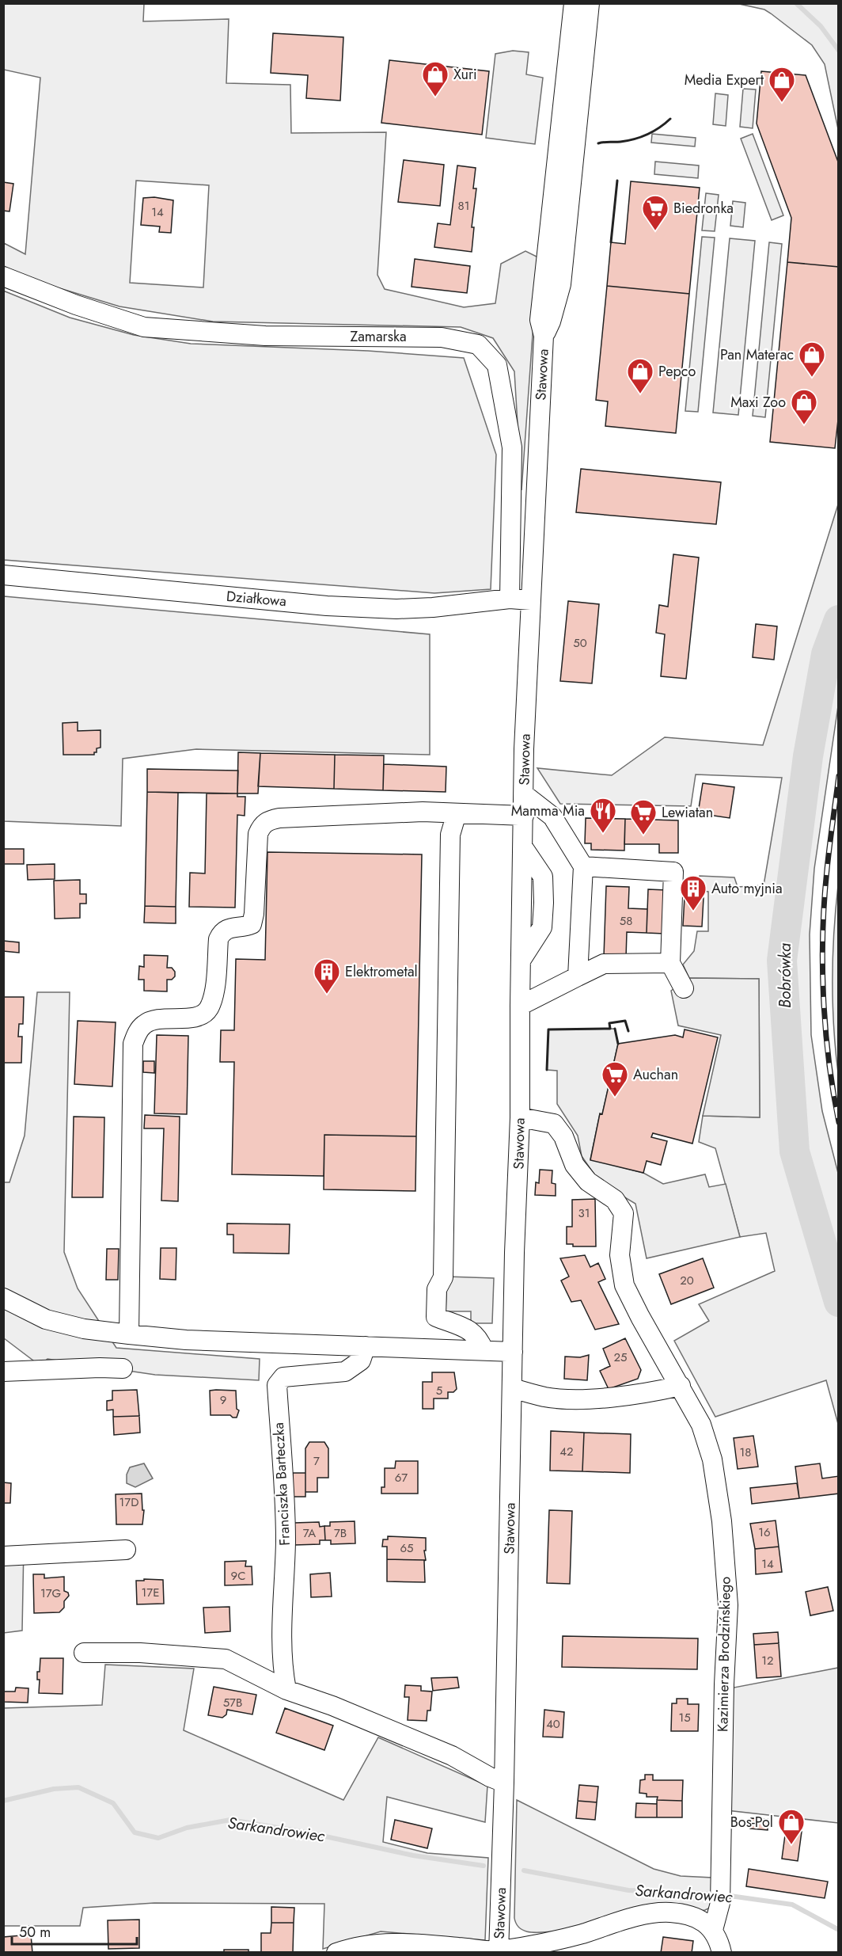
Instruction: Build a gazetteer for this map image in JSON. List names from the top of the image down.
{
  "streets": {
    "street": [
      "Zamarska",
      "Stawowa",
      "Działkowa",
      "Franciszka Barteczka",
      "Kazimierza Brodzińskiego"
    ]
  },
  "crossings": [
    ["Zamarska", "Działkowa"],
    ["Stawowa", "Kazimierza Brodzińskiego"]
  ],
  "water": ["Bobrówka", "Sarkandrowiec"],
  "places": {
    "shop": [
      "Xuri",
      "Media Expert",
      "Pan Materac",
      "Pepco",
      "Maxi Zoo",
      "Bos-Pol"
    ],
    "supermarket": ["Biedronka", "Lewiatan", "Auchan"],
    "restaurant": ["Mamma Mia"],
    "building": ["Auto myjnia", "Elektrometal"]
  },
  "house_numbers": [
    "81",
    "14",
    "50",
    "58",
    "31",
    "20",
    "25",
    "5",
    "9",
    "42",
    "18",
    "7",
    "67",
    "17D",
    "16",
    "7A",
    "7B",
    "65",
    "14",
    "9C",
    "17E",
    "17G",
    "12",
    "57B",
    "15",
    "40"
  ],
  "scale_bar": "50 m"
}
